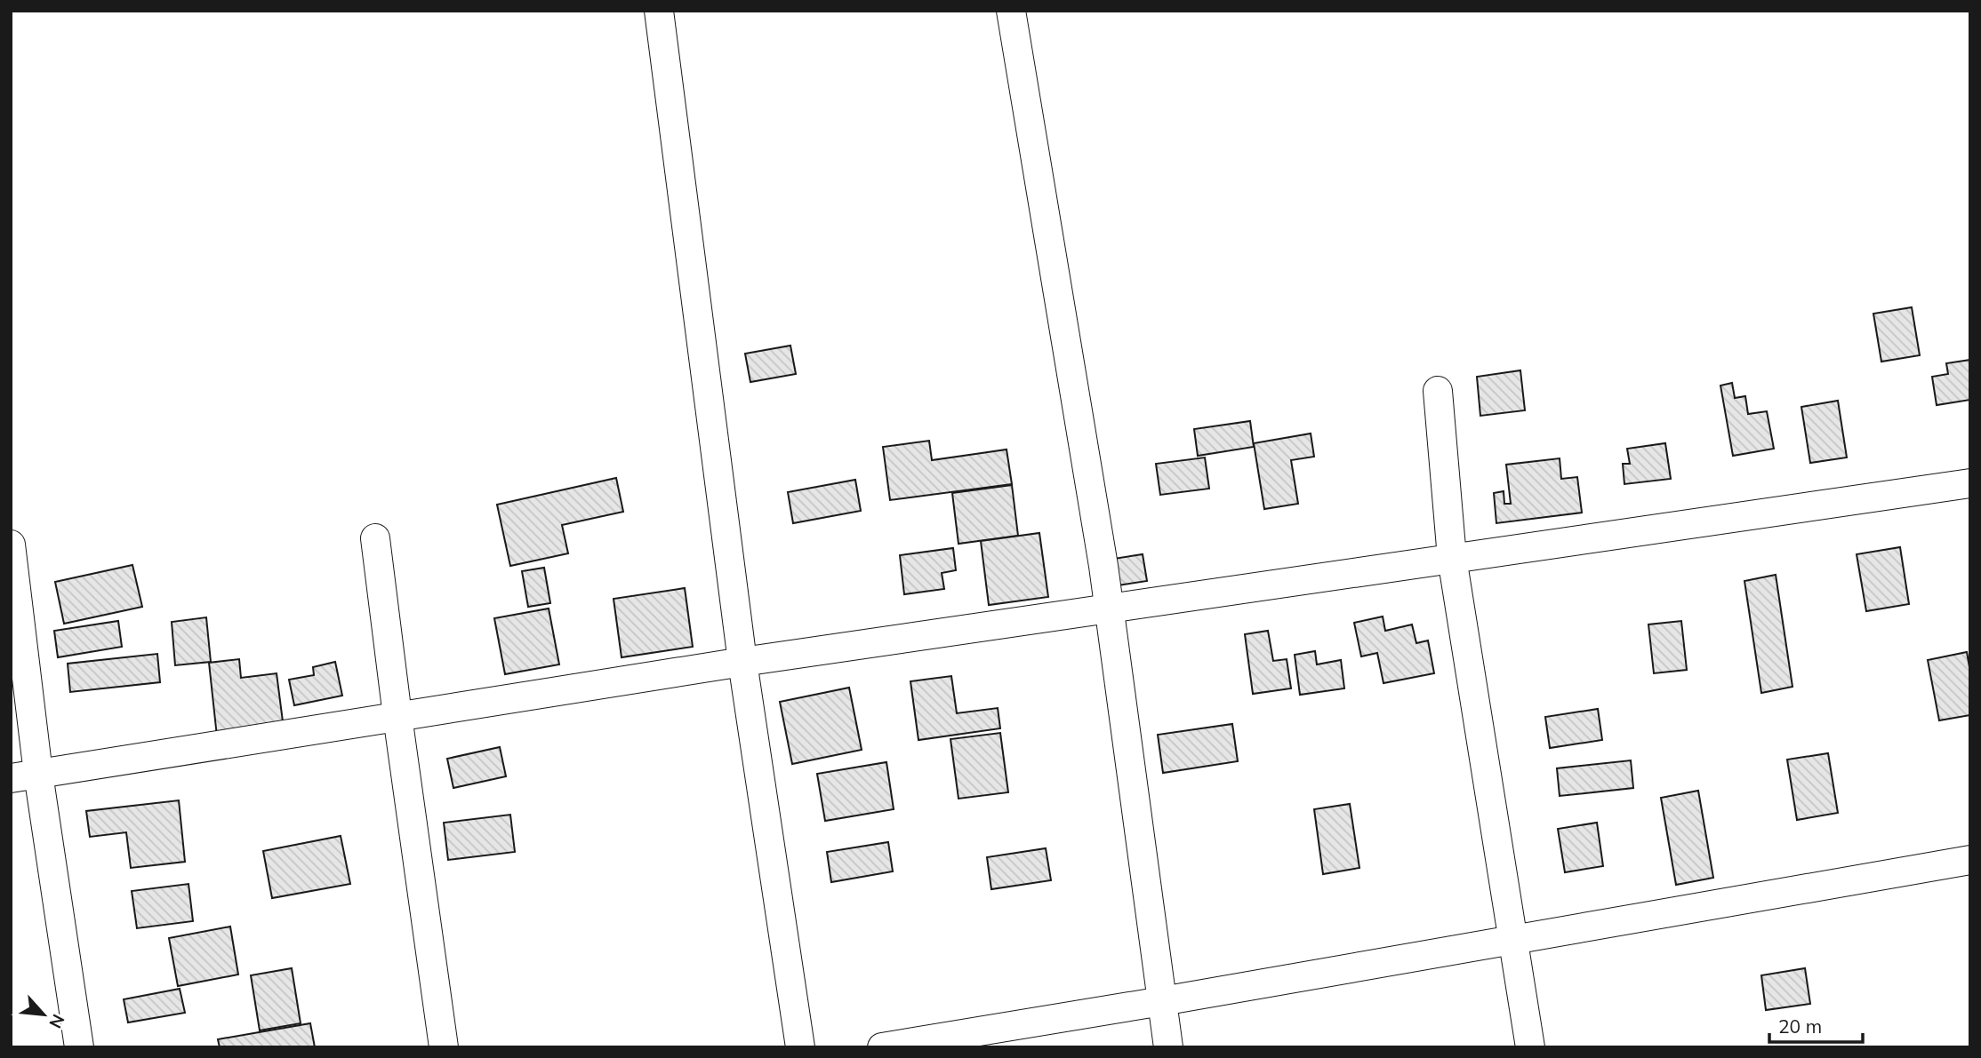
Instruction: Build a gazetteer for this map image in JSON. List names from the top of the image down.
{
  "scale_bar": "20 m",
  "north": "bottom right"
}
